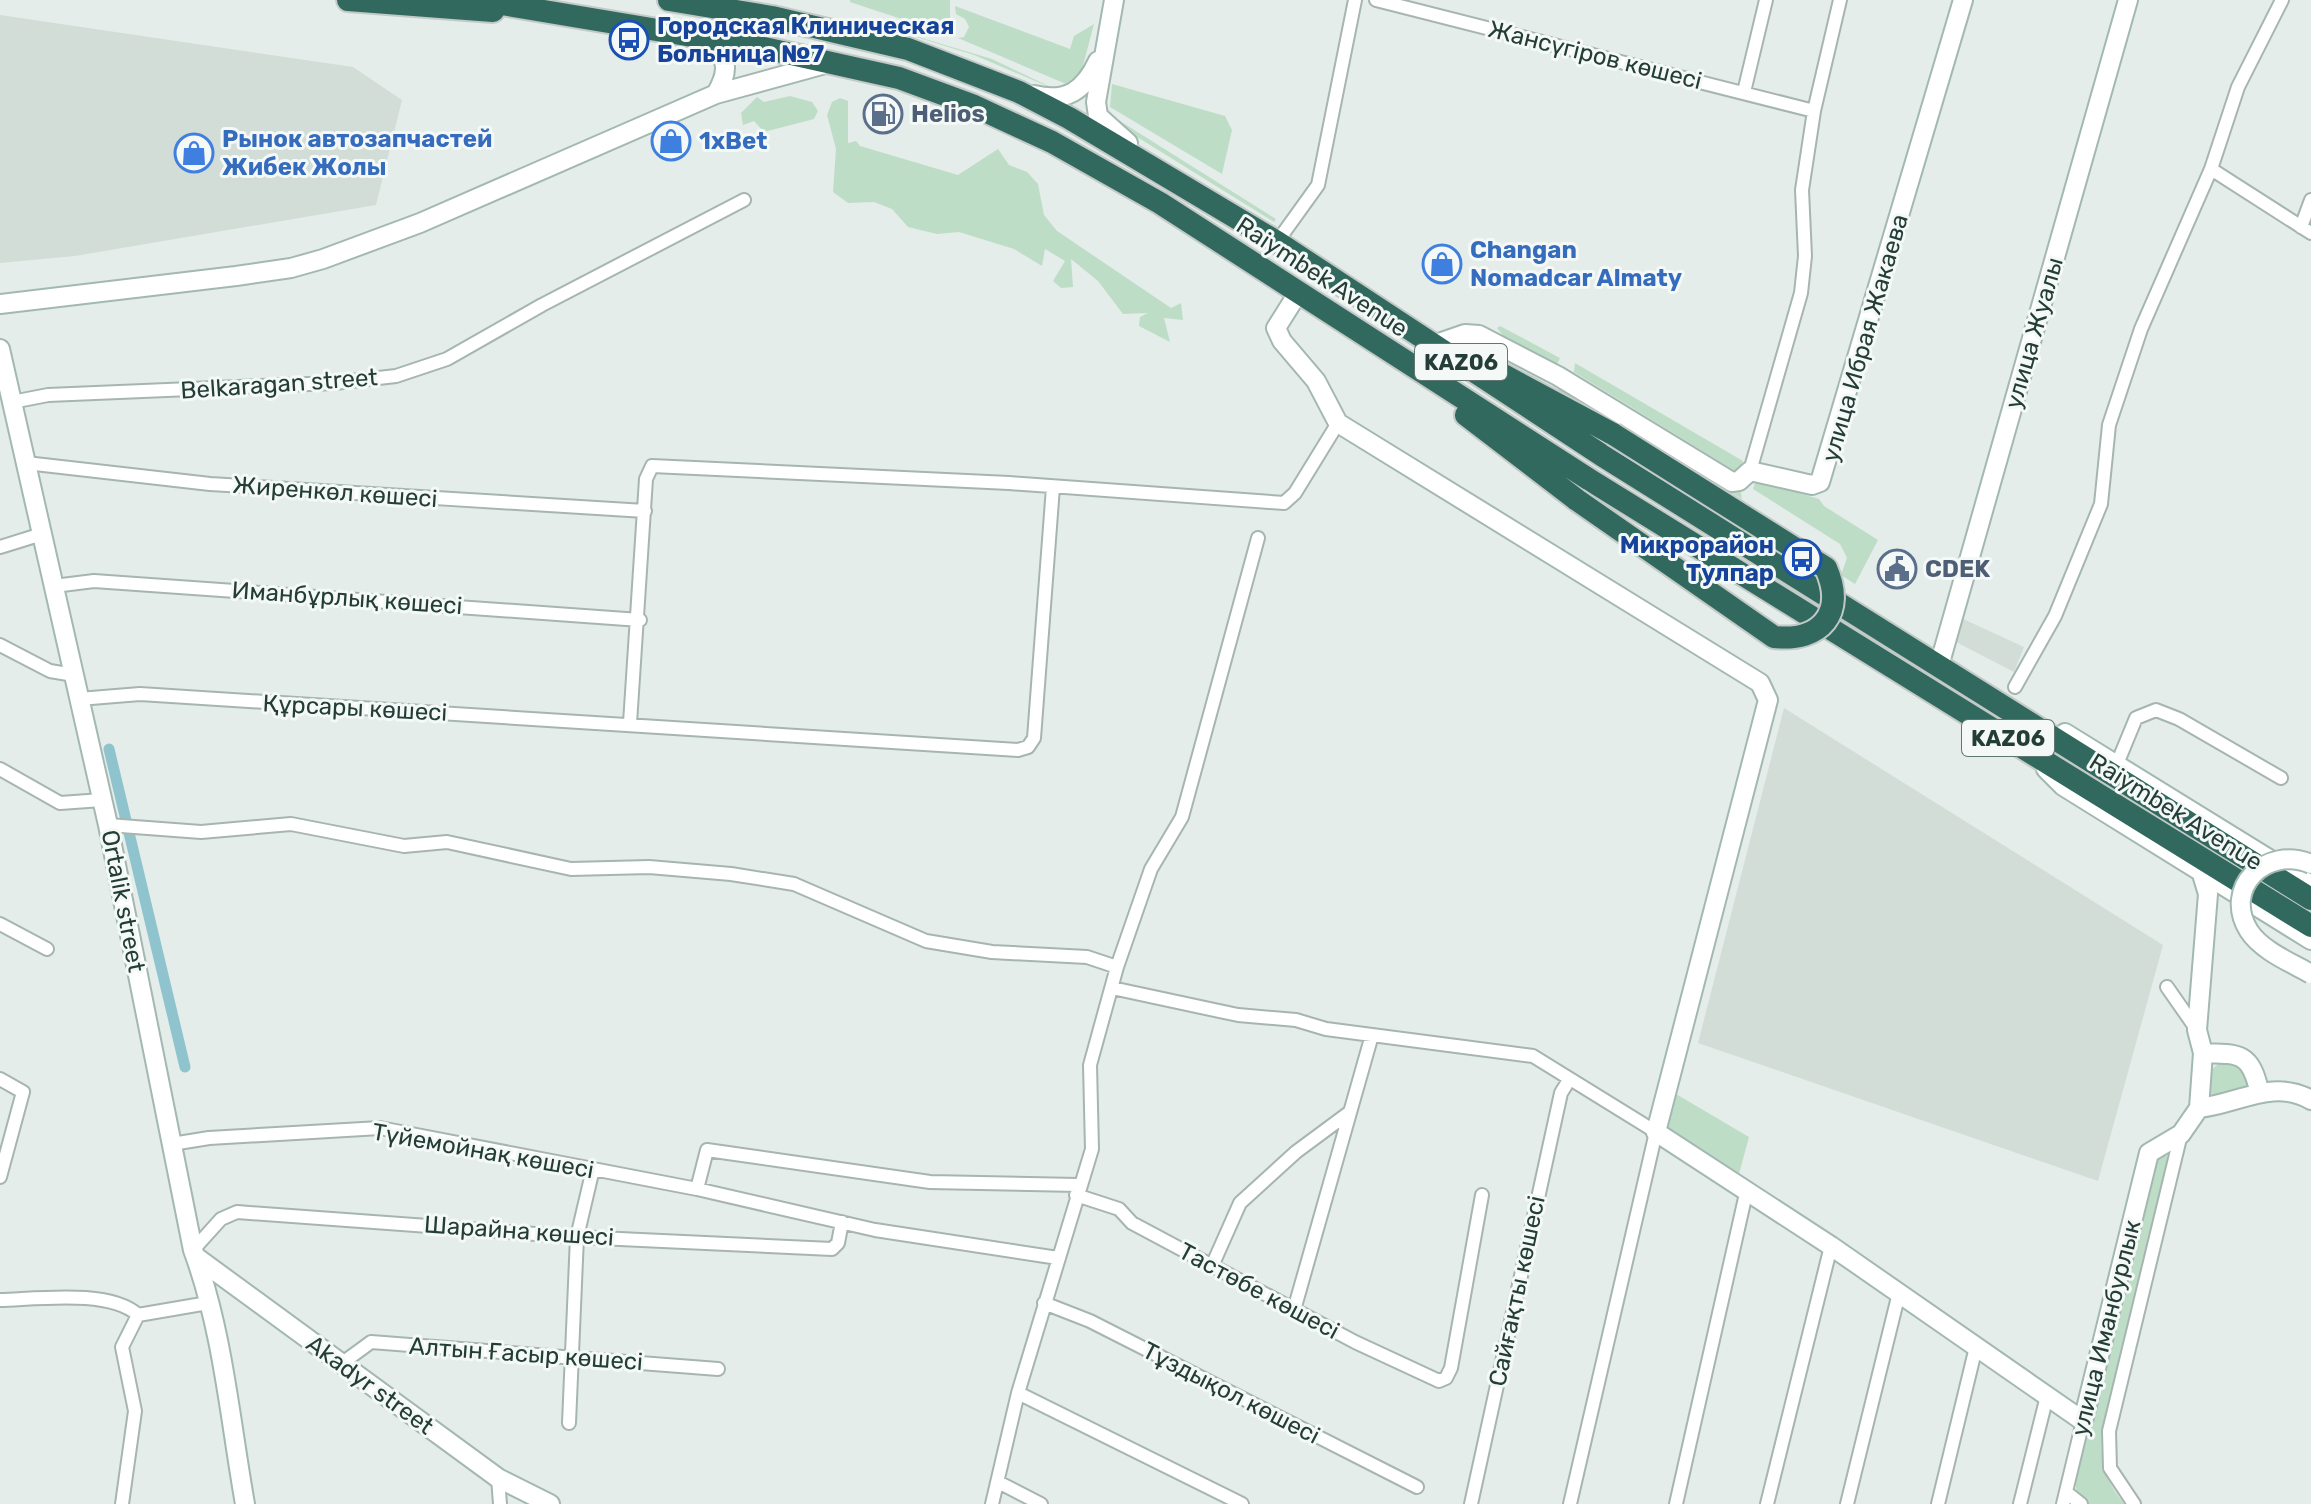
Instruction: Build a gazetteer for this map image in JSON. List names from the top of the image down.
{
  "streets": {
    "highway": ["Raiymbek Avenue", "KАZ06"],
    "street": [
      "Жансүгіров көшесі",
      "улица Жуалы",
      "улица Ибрая Жакаева",
      "Belkaragan street",
      "Жиренкөл көшесі",
      "Иманбұрлық көшесі",
      "Құрсары көшесі",
      "Ortalik street",
      "Түйемойнақ көшесі",
      "Шарайна көшесі",
      "Тастөбе көшесі",
      "Сайғақты көшесі",
      "улица Иманбурлык",
      "Алтын Ғасыр көшесі",
      "Akadyr street",
      "Тұздықол көшесі"
    ]
  },
  "crossings": [
    ["Raiymbek Avenue", "улица Жуалы"],
    ["Belkaragan street", "Ortalik street"],
    ["Жиренкөл көшесі", "Ortalik street"],
    ["Иманбұрлық көшесі", "Ortalik street"],
    ["Құрсары көшесі", "Ortalik street"],
    ["Ortalik street", "Түйемойнақ көшесі"],
    ["Ortalik street", "Шарайна көшесі"],
    ["Ortalik street", "Akadyr street"],
    ["Түйемойнақ көшесі", "Шарайна көшесі"],
    ["Шарайна көшесі", "Akadyr street"],
    ["Алтын Ғасыр көшесі", "Akadyr street"]
  ],
  "places": {
    "bus stop": ["Городская Клиническая Больница №7", "Микрорайон Тулпар"],
    "fuel station": ["Helios"],
    "shop": ["1xBet", "Рынок автозапчастей Жибек Жолы", "Changan Nomadcar Almaty"],
    "public building": ["CDEK"]
  }
}
